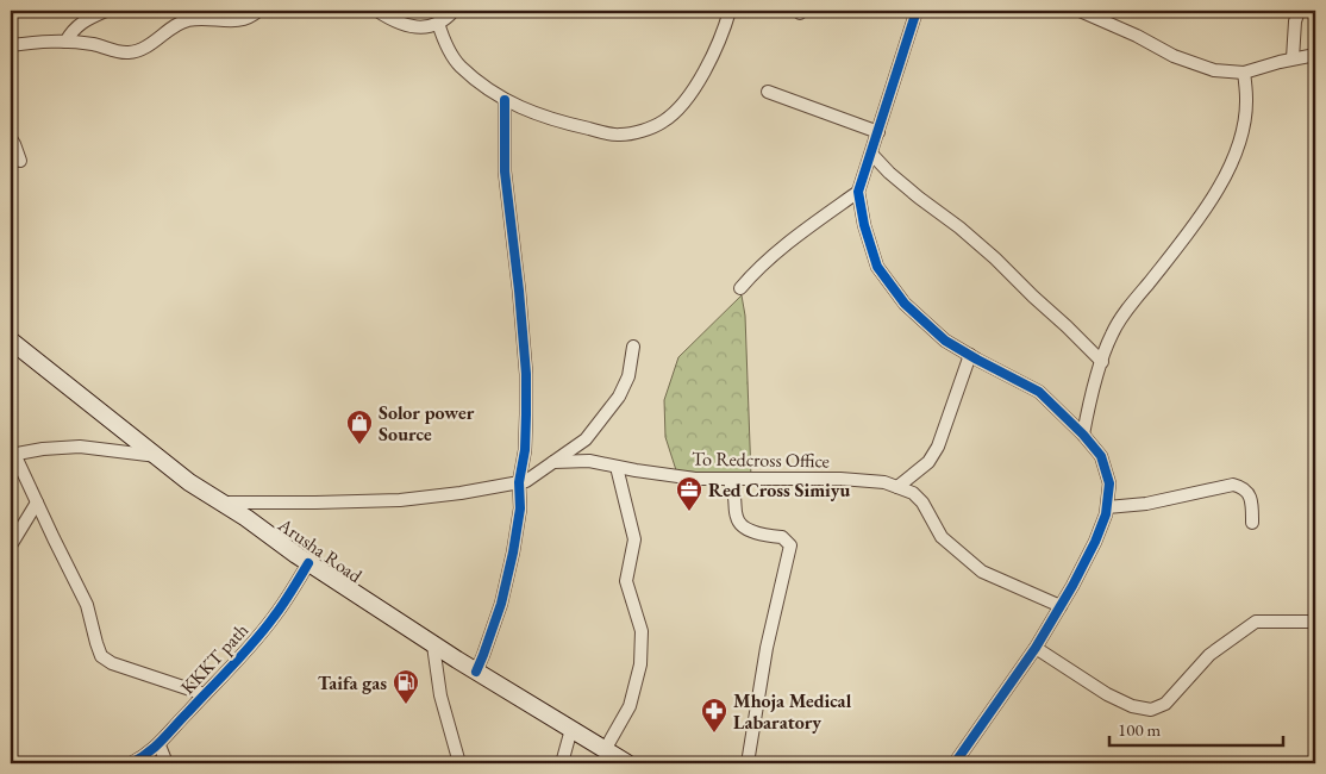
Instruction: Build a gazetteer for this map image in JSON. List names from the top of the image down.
{
  "streets": {
    "main road": ["Arusha Road"],
    "street": ["To Redcross Office", "KKKT path"]
  },
  "crossings": [
    ["Arusha Road", "KKKT path"]
  ],
  "places": {
    "shop": ["Solor power Source"],
    "office": ["Red Cross Simiyu"],
    "fuel station": ["Taifa gas"],
    "pharmacy": ["Mhoja Medical Labaratory"]
  },
  "scale_bar": "100 m"
}
